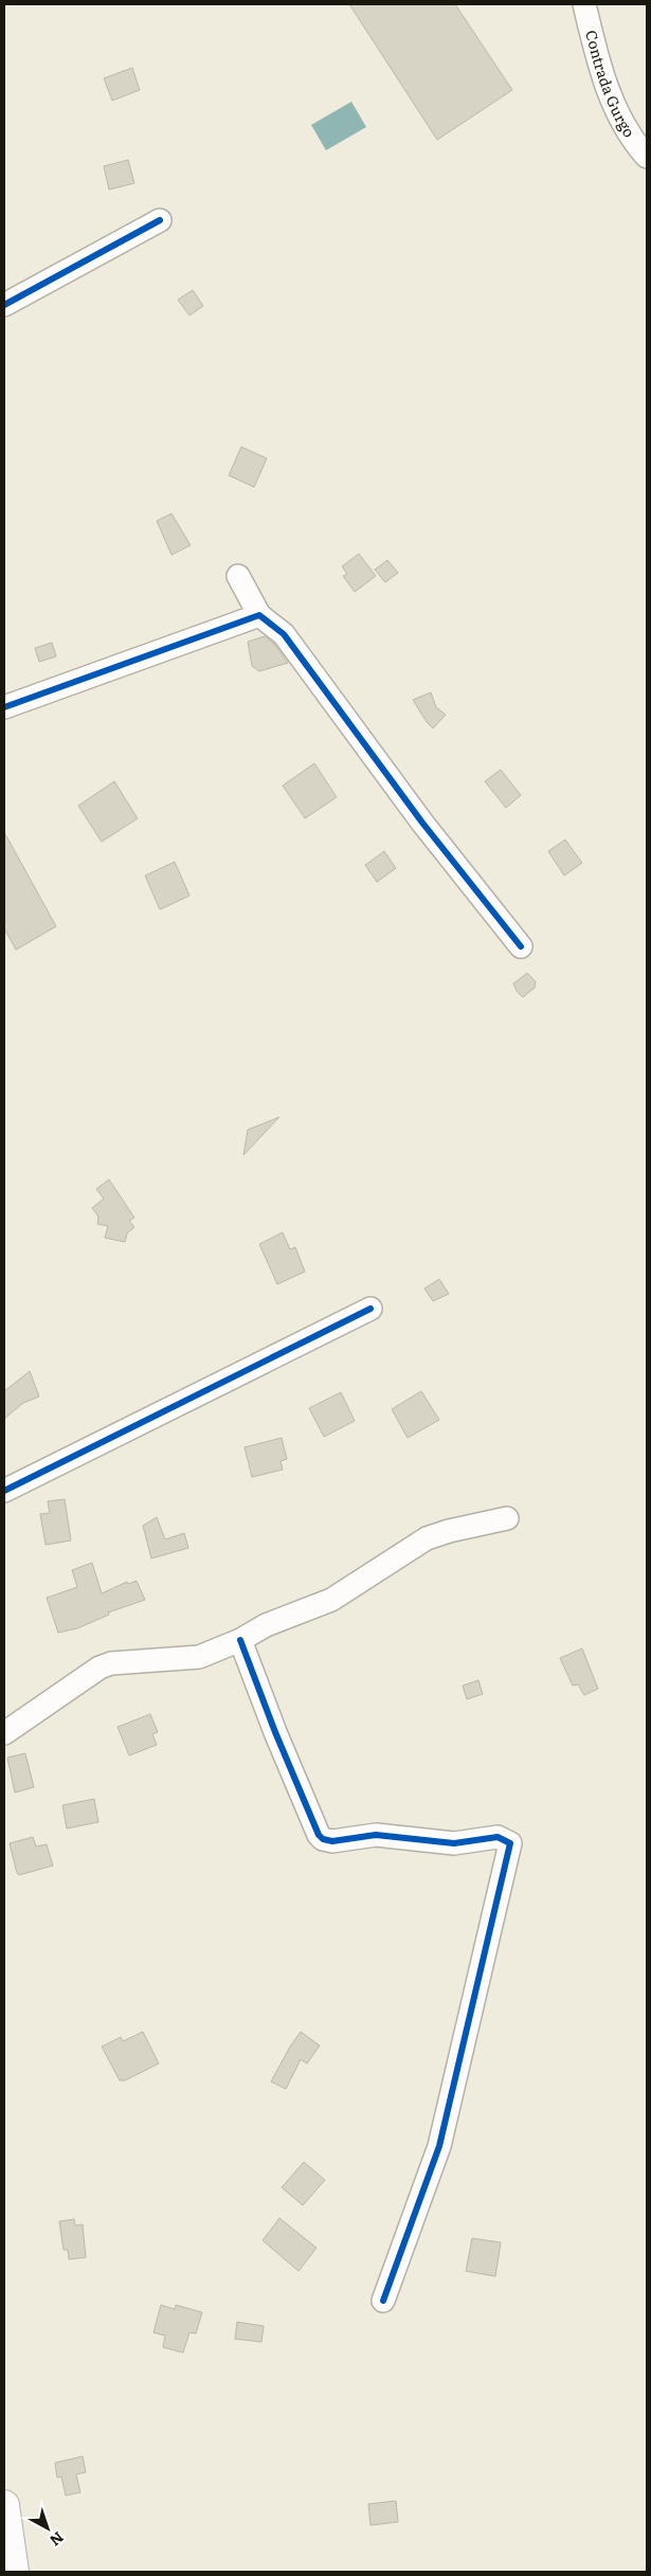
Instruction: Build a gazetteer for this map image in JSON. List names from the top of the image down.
{
  "streets": {
    "street": ["Contrada Gurgo"]
  },
  "north": "bottom right"
}
